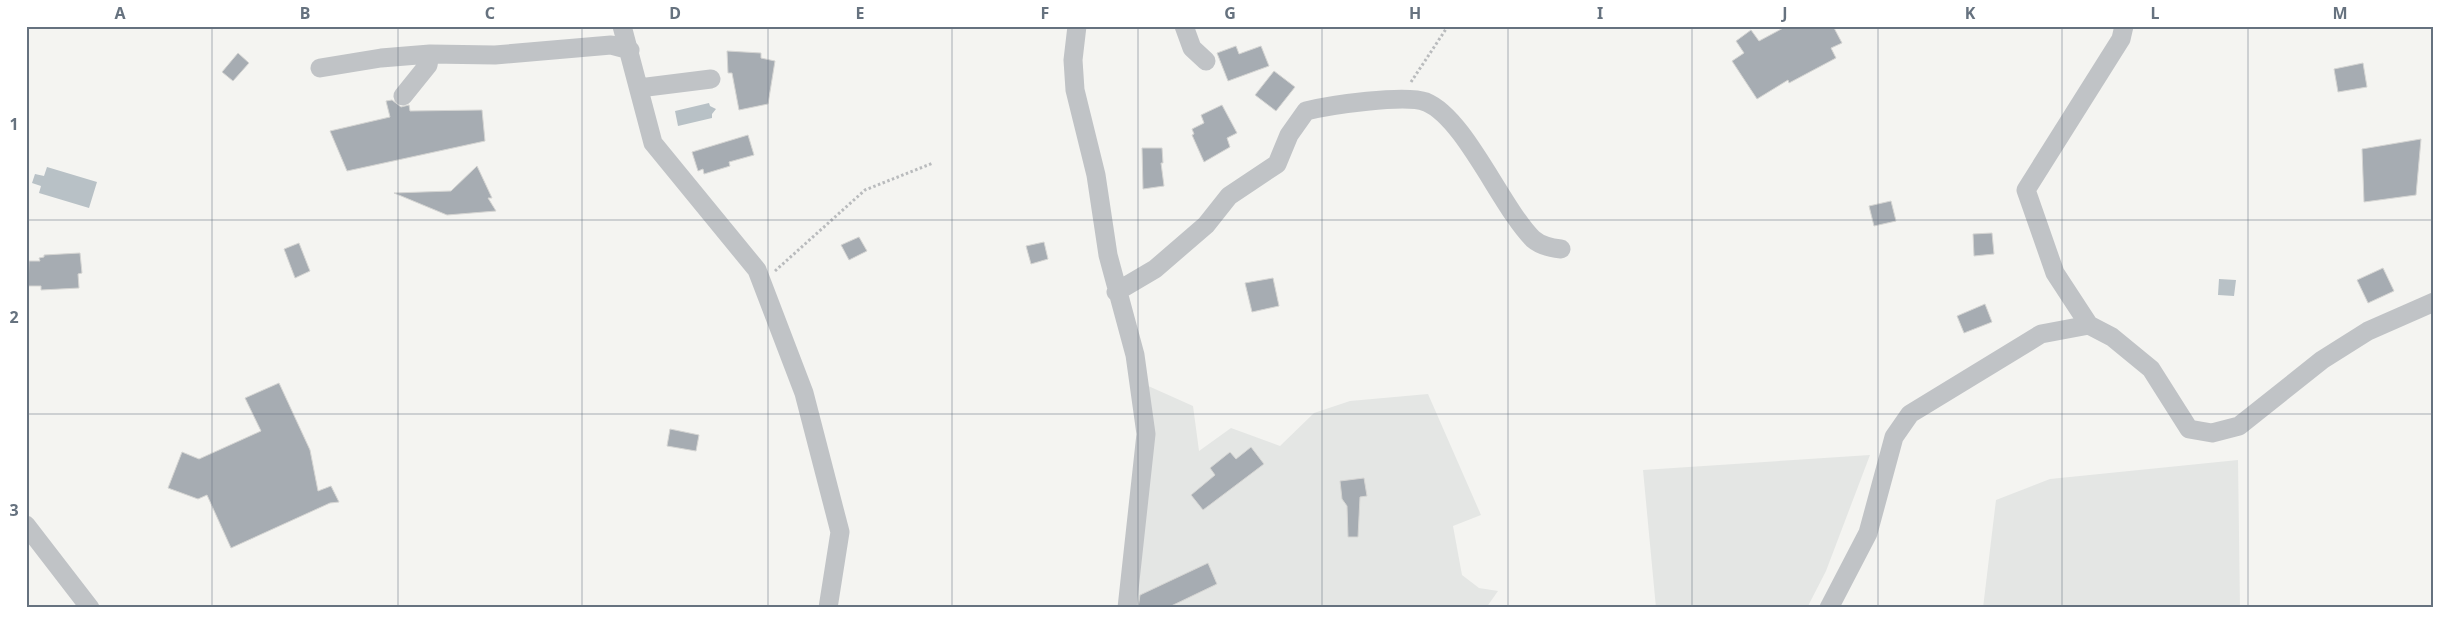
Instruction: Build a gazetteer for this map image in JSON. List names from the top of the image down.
{
  "grid": {
    "columns": [
      "A",
      "B",
      "C",
      "D",
      "E",
      "F",
      "G",
      "H",
      "I",
      "J",
      "K",
      "L",
      "M"
    ],
    "rows": ["1", "2", "3"]
  }
}
